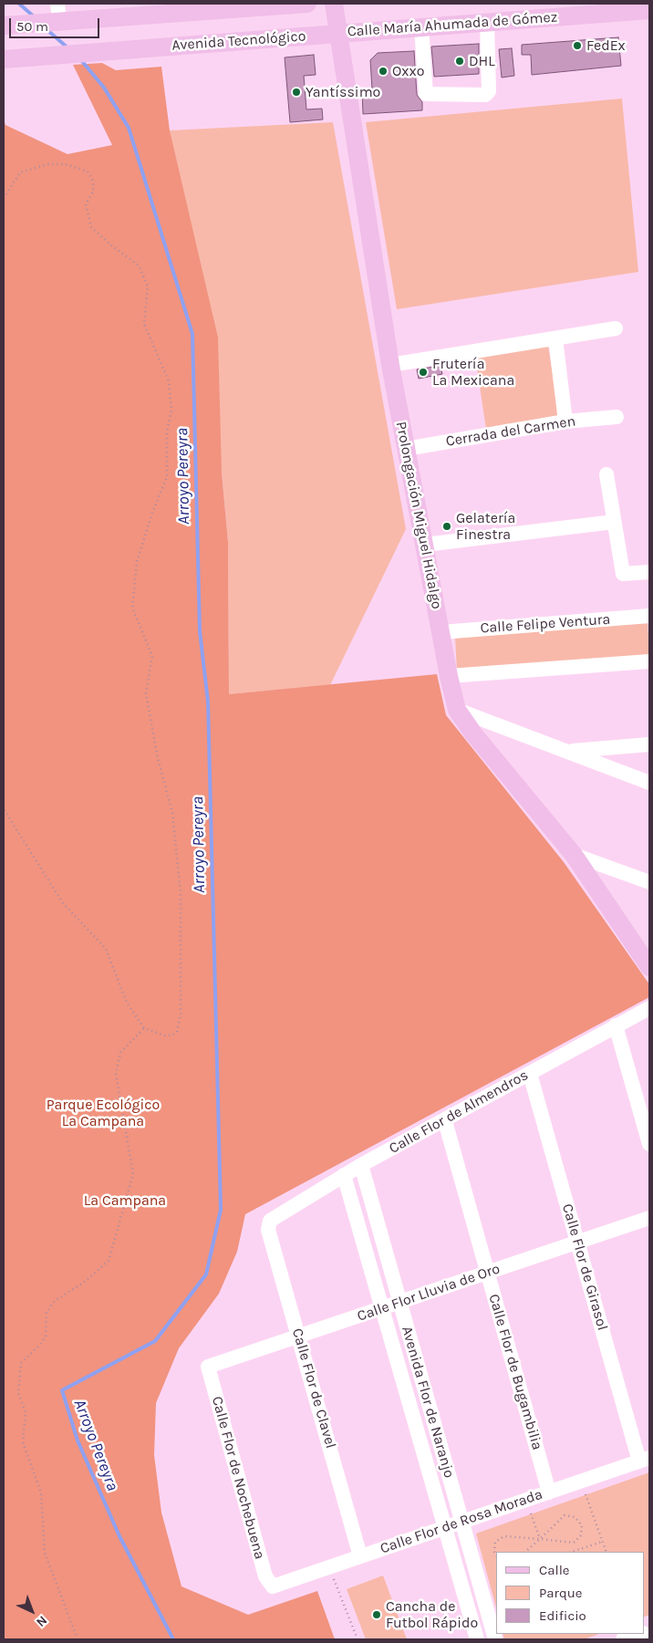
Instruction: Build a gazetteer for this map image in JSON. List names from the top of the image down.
{
  "streets": {
    "main road": ["Calle María Ahumada de Gómez", "Avenida Tecnológico", "Prolongación Miguel Hidalgo"],
    "street": [
      "Cerrada del Carmen",
      "Calle Felipe Ventura",
      "Calle Flor de Almendros",
      "Calle Flor de Girasol",
      "Calle Flor Lluvia de Oro",
      "Calle Flor de Bugambilia",
      "Calle Flor de Clavel",
      "Avenida Flor de Naranjo",
      "Calle Flor de Nochebuena",
      "Calle Flor de Rosa Morada"
    ]
  },
  "crossings": [
    ["Calle María Ahumada de Gómez", "Avenida Tecnológico"],
    ["Calle María Ahumada de Gómez", "Prolongación Miguel Hidalgo"],
    ["Avenida Tecnológico", "Prolongación Miguel Hidalgo"],
    ["Cerrada del Carmen", "Prolongación Miguel Hidalgo"],
    ["Prolongación Miguel Hidalgo", "Calle Felipe Ventura"],
    ["Calle Flor de Almendros", "Calle Flor de Girasol"],
    ["Calle Flor de Almendros", "Calle Flor de Bugambilia"],
    ["Calle Flor de Almendros", "Calle Flor de Clavel"],
    ["Calle Flor de Almendros", "Avenida Flor de Naranjo"],
    ["Calle Flor de Girasol", "Calle Flor Lluvia de Oro"],
    ["Calle Flor de Girasol", "Calle Flor de Rosa Morada"],
    ["Calle Flor Lluvia de Oro", "Calle Flor de Bugambilia"],
    ["Calle Flor Lluvia de Oro", "Calle Flor de Clavel"],
    ["Calle Flor Lluvia de Oro", "Avenida Flor de Naranjo"],
    ["Calle Flor Lluvia de Oro", "Calle Flor de Nochebuena"],
    ["Calle Flor de Bugambilia", "Calle Flor de Rosa Morada"],
    ["Calle Flor de Clavel", "Calle Flor de Rosa Morada"],
    ["Avenida Flor de Naranjo", "Calle Flor de Rosa Morada"],
    ["Calle Flor de Nochebuena", "Calle Flor de Rosa Morada"]
  ],
  "water": ["Arroyo Pereyra"],
  "parks": ["Parque Ecológico La Campana", "La Campana"],
  "places": [
    "FedEx",
    "DHL",
    "Oxxo",
    "Yantíssimo",
    "Frutería La Mexicana",
    "Gelatería Finestra",
    "Cancha de Futbol Rápido"
  ],
  "legend": ["Calle", "Parque", "Edificio"],
  "scale_bar": "50 m",
  "north": "bottom right"
}
